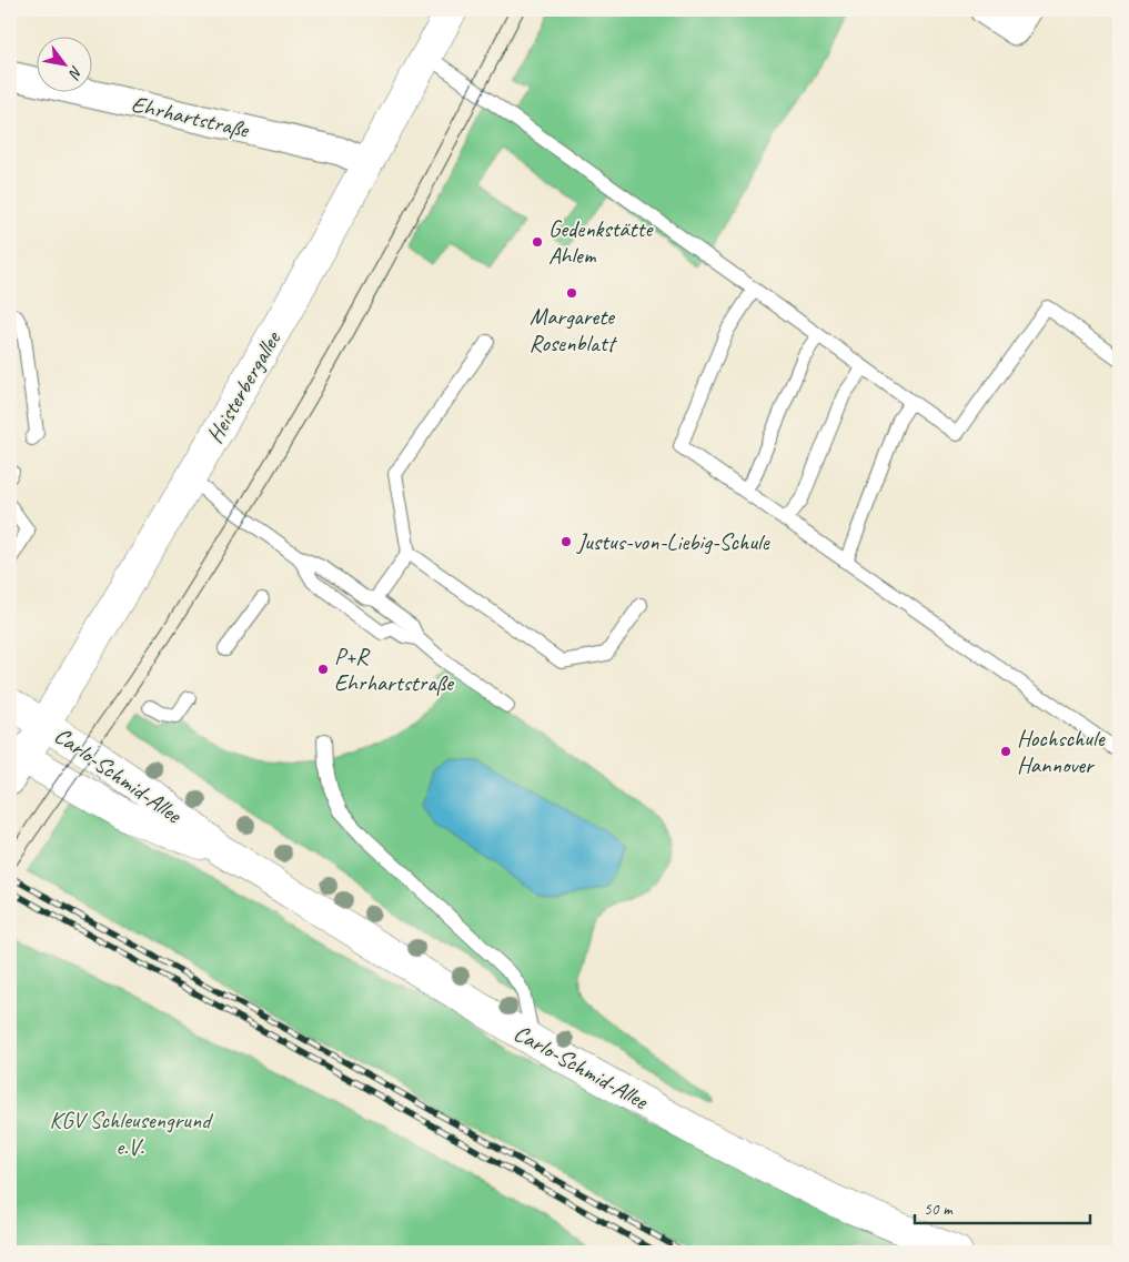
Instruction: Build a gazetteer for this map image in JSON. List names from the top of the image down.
{
  "streets": {
    "main road": ["Heisterbergallee", "Carlo-Schmid-Allee"],
    "street": ["Ehrhartstraße"]
  },
  "crossings": [
    ["Ehrhartstraße", "Heisterbergallee"],
    ["Heisterbergallee", "Carlo-Schmid-Allee"]
  ],
  "parks": ["KGV Schleusengrund e.V."],
  "places": [
    "Gedenkstätte Ahlem",
    "Margarete Rosenblatt",
    "Justus-von-Liebig-Schule",
    "P+R Ehrhartstraße",
    "Hochschule Hannover"
  ],
  "scale_bar": "50 m",
  "north": "bottom right"
}
